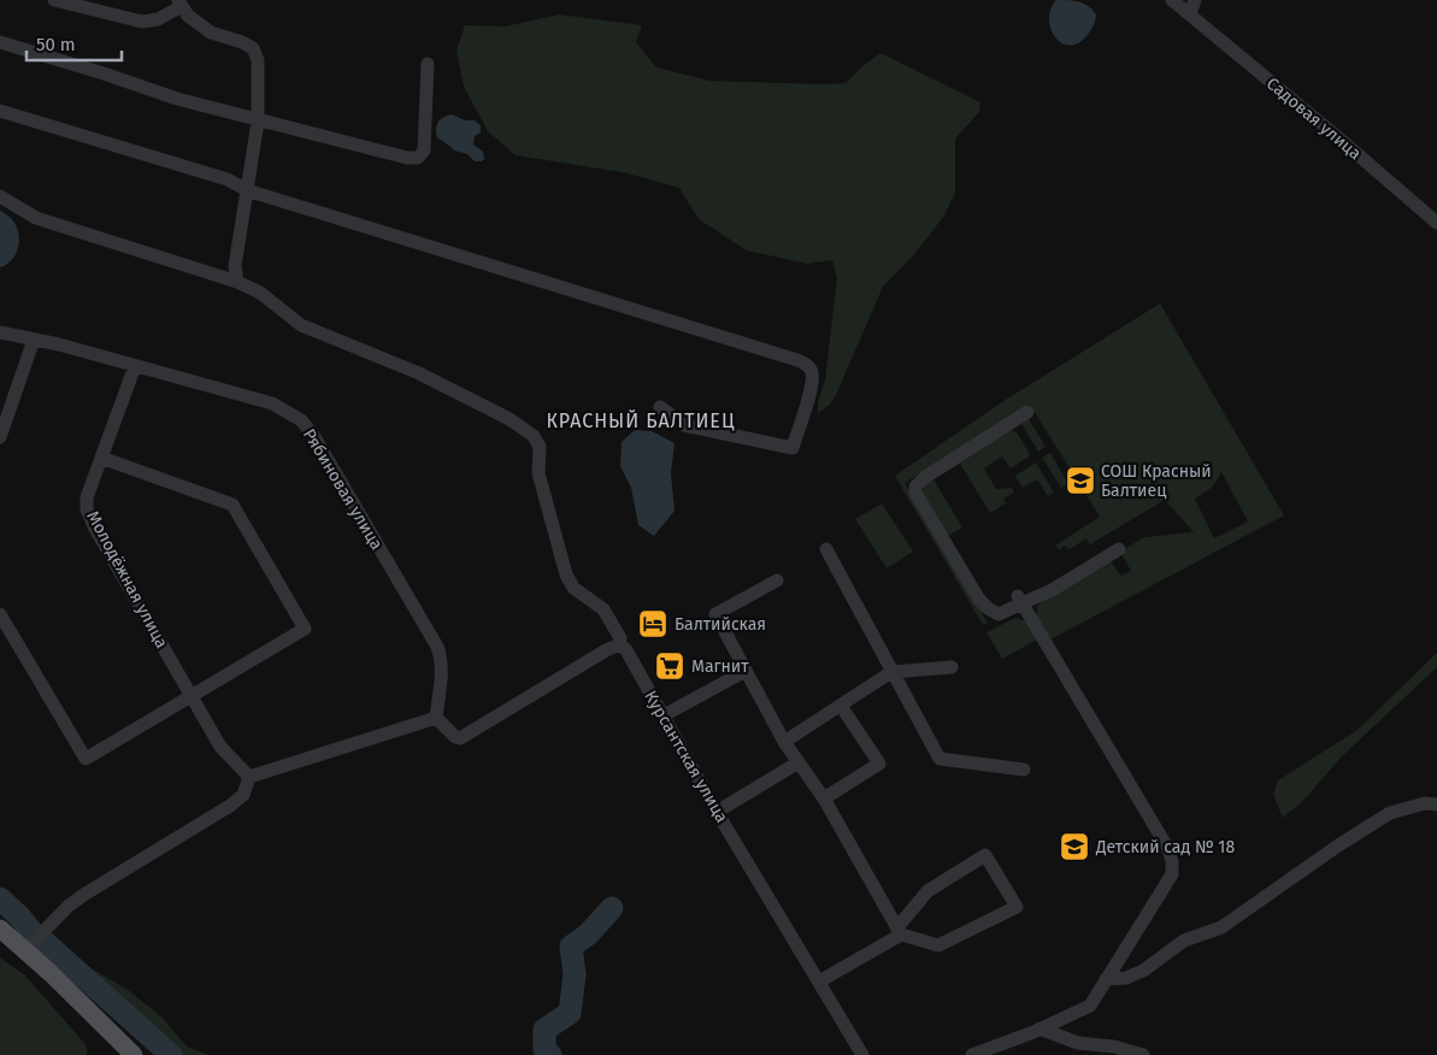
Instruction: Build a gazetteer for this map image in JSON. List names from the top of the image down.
{
  "streets": {
    "street": [
      "Садовая улица",
      "Рябиновая улица",
      "Молодёжная улица",
      "Курсантская улица"
    ]
  },
  "crossings": [
    ["Рябиновая улица", "Молодёжная улица"]
  ],
  "districts": ["КРАСНЫЙ БАЛТИЕЦ"],
  "places": {
    "school or university": ["СОШ Красный Балтиец", "Детский сад № 18"],
    "hotel": ["Балтийская"],
    "supermarket": ["Магнит"]
  },
  "scale_bar": "50 m"
}
